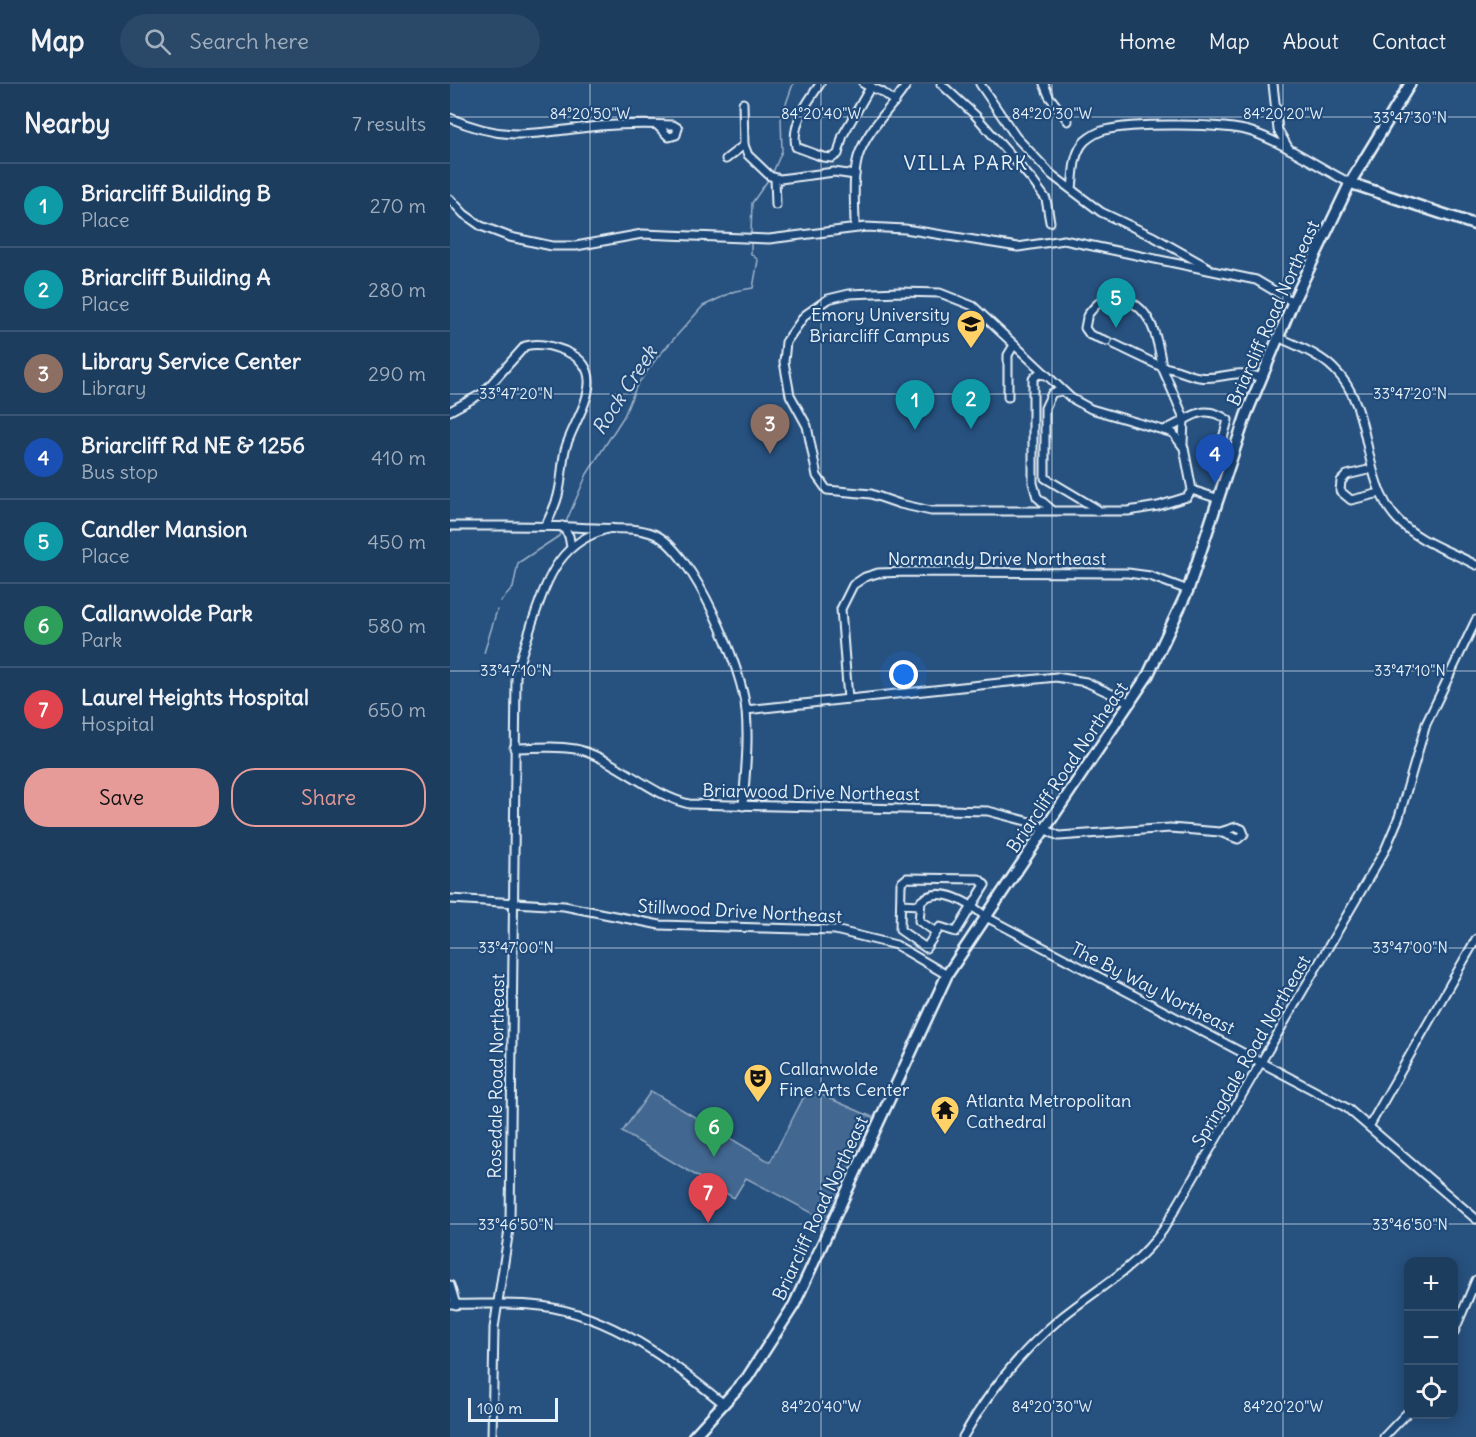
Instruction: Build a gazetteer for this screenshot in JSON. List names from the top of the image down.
{
  "streets": {
    "main road": ["Briarcliff Road Northeast"],
    "street": [
      "Normandy Drive Northeast",
      "Briarwood Drive Northeast",
      "Stillwood Drive Northeast",
      "The By Way Northeast",
      "Springdale Road Northeast",
      "Rosedale Road Northeast"
    ]
  },
  "crossings": [
    ["Briarcliff Road Northeast", "Normandy Drive Northeast"],
    ["Briarcliff Road Northeast", "Briarwood Drive Northeast"],
    ["Briarcliff Road Northeast", "Stillwood Drive Northeast"],
    ["Briarcliff Road Northeast", "The By Way Northeast"],
    ["Briarwood Drive Northeast", "Rosedale Road Northeast"],
    ["Stillwood Drive Northeast", "Rosedale Road Northeast"],
    ["The By Way Northeast", "Springdale Road Northeast"]
  ],
  "districts": ["VILLA PARK"],
  "water": ["Rock Creek"],
  "places": {
    "school or university": ["Emory University Briarcliff Campus"],
    "theatre": ["Callanwolde Fine Arts Center"],
    "temple": ["Atlanta Metropolitan Cathedral"]
  },
  "scale_bar": "100 m",
  "page": {
    "header": "Map",
    "search": "Search here",
    "nav": [
      "Home",
      "Map",
      "About",
      "Contact"
    ],
    "heading": ["Nearby", "7 results"],
    "list": [
      {
        "mark": "1",
        "name": "Briarcliff Building B",
        "note": "Place",
        "value": "270 m"
      },
      {
        "mark": "2",
        "name": "Briarcliff Building A",
        "note": "Place",
        "value": "280 m"
      },
      {
        "mark": "3",
        "name": "Library Service Center",
        "note": "Library",
        "value": "290 m"
      },
      {
        "mark": "4",
        "name": "Briarcliff Rd NE & 1256",
        "note": "Bus stop",
        "value": "410 m"
      },
      {
        "mark": "5",
        "name": "Candler Mansion",
        "note": "Place",
        "value": "450 m"
      },
      {
        "mark": "6",
        "name": "Callanwolde Park",
        "note": "Park",
        "value": "580 m"
      },
      {
        "mark": "7",
        "name": "Laurel Heights Hospital",
        "note": "Hospital",
        "value": "650 m"
      }
    ],
    "pins": [
      "5",
      "2",
      "1",
      "3",
      "4",
      "6",
      "7"
    ],
    "buttons": ["Save", "Share"],
    "map_buttons": ["+", "−"],
    "scale": "100 m"
  },
  "coordinates": [
    "84°20'50\"W",
    "84°20'40\"W",
    "84°20'30\"W",
    "84°20'20\"W",
    "33°47'30\"N",
    "33°47'20\"N",
    "33°47'10\"N",
    "33°47'00\"N",
    "33°46'50\"N"
  ]
}
